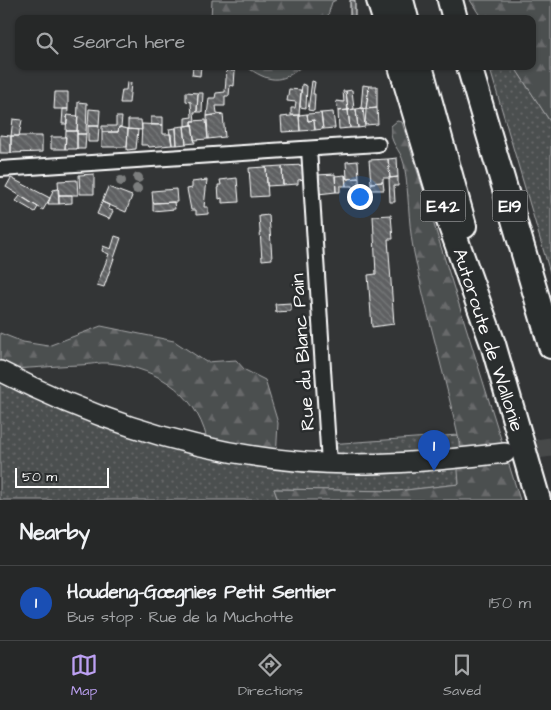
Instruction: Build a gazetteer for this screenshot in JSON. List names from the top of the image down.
{
  "streets": {
    "highway": ["E42", "E19", "Autoroute de Wallonie"],
    "street": ["Rue du Blanc Pain"]
  },
  "scale_bar": "50 m",
  "page": {
    "search": "Search here",
    "pins": "1",
    "scale": "50 m",
    "heading": "Nearby",
    "list": [
      {
        "mark": "1",
        "name": "Houdeng-Gœgnies Petit Sentier",
        "note": "Bus stop · Rue de la Muchotte",
        "value": "150 m"
      }
    ],
    "nav": ["Map", "Directions", "Saved"]
  }
}
